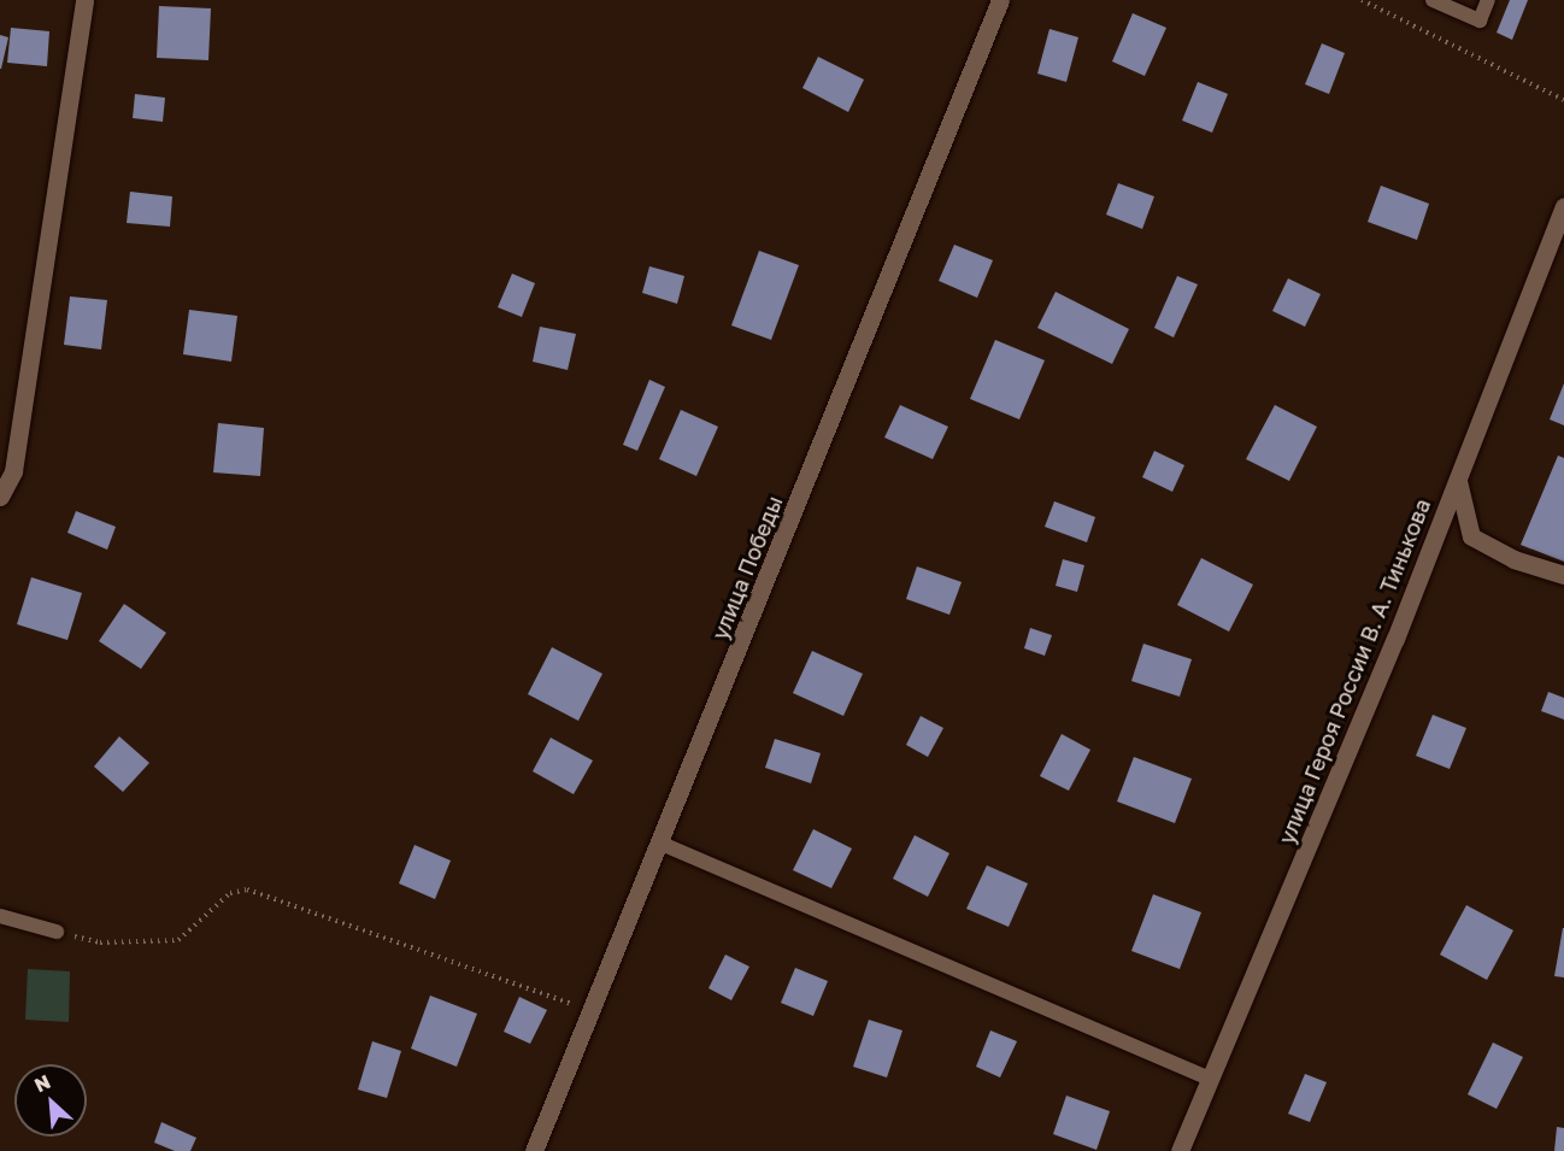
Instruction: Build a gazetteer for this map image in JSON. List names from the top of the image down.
{
  "streets": {
    "street": ["улица Победы", "улица Героя России В. А. Тинькова"]
  },
  "north": "top left"
}
